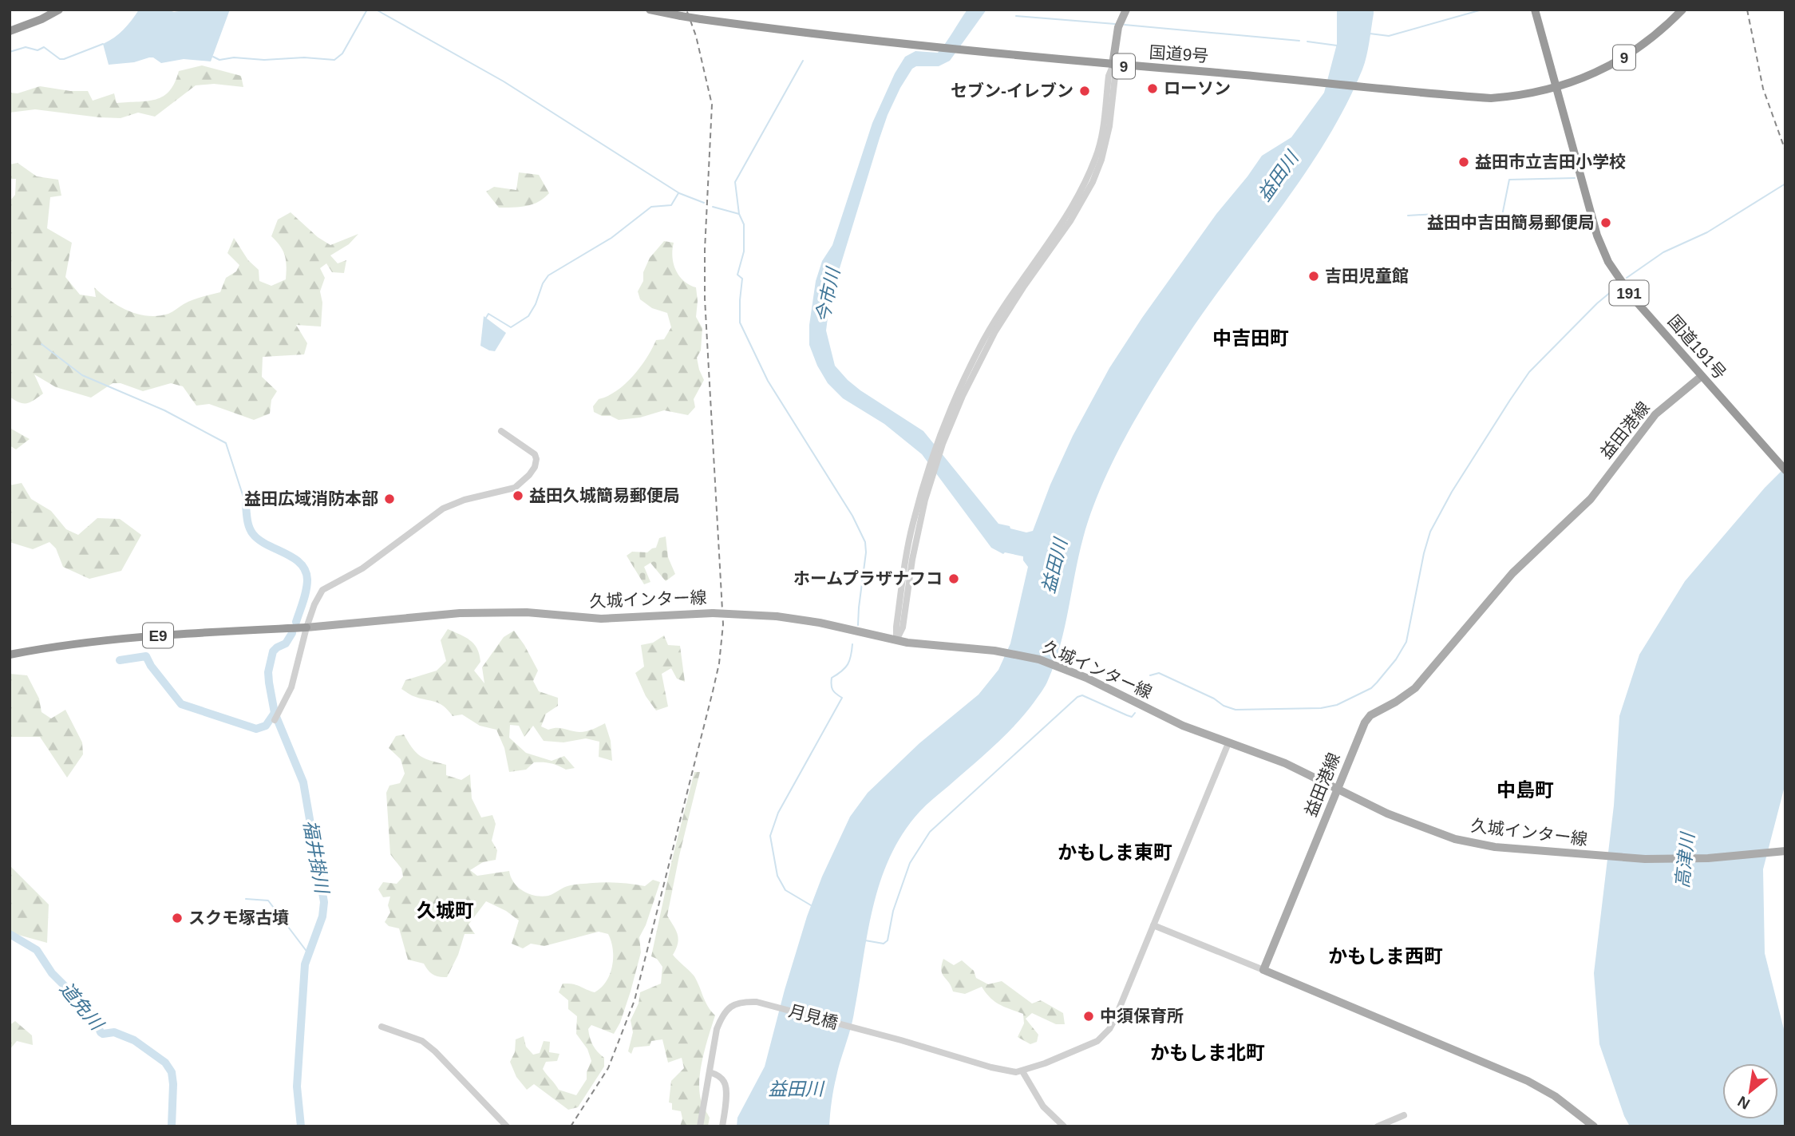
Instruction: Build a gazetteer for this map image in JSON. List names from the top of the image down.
{
  "streets": {
    "highway": [
      "国道9号",
      "9",
      "191",
      "国道191号",
      "E9"
    ],
    "main road": ["益田港線", "久城インター線"],
    "street": ["月見橋"]
  },
  "crossings": [
    ["国道9号", "国道191号"],
    ["国道191号", "益田港線"],
    ["益田港線", "久城インター線"],
    ["久城インター線", "E9"]
  ],
  "districts": [
    "中吉田町",
    "中島町",
    "かもしま東町",
    "久城町",
    "かもしま西町",
    "かもしま北町"
  ],
  "water": [
    "益田川",
    "今市川",
    "福井掛川",
    "高津川",
    "道免川"
  ],
  "places": [
    "ローソン",
    "セブン-イレブン",
    "益田市立吉田小学校",
    "益田中吉田簡易郵便局",
    "吉田児童館",
    "益田久城簡易郵便局",
    "益田広域消防本部",
    "ホームプラザナフコ",
    "スクモ塚古墳",
    "中須保育所"
  ],
  "north": "bottom left"
}
